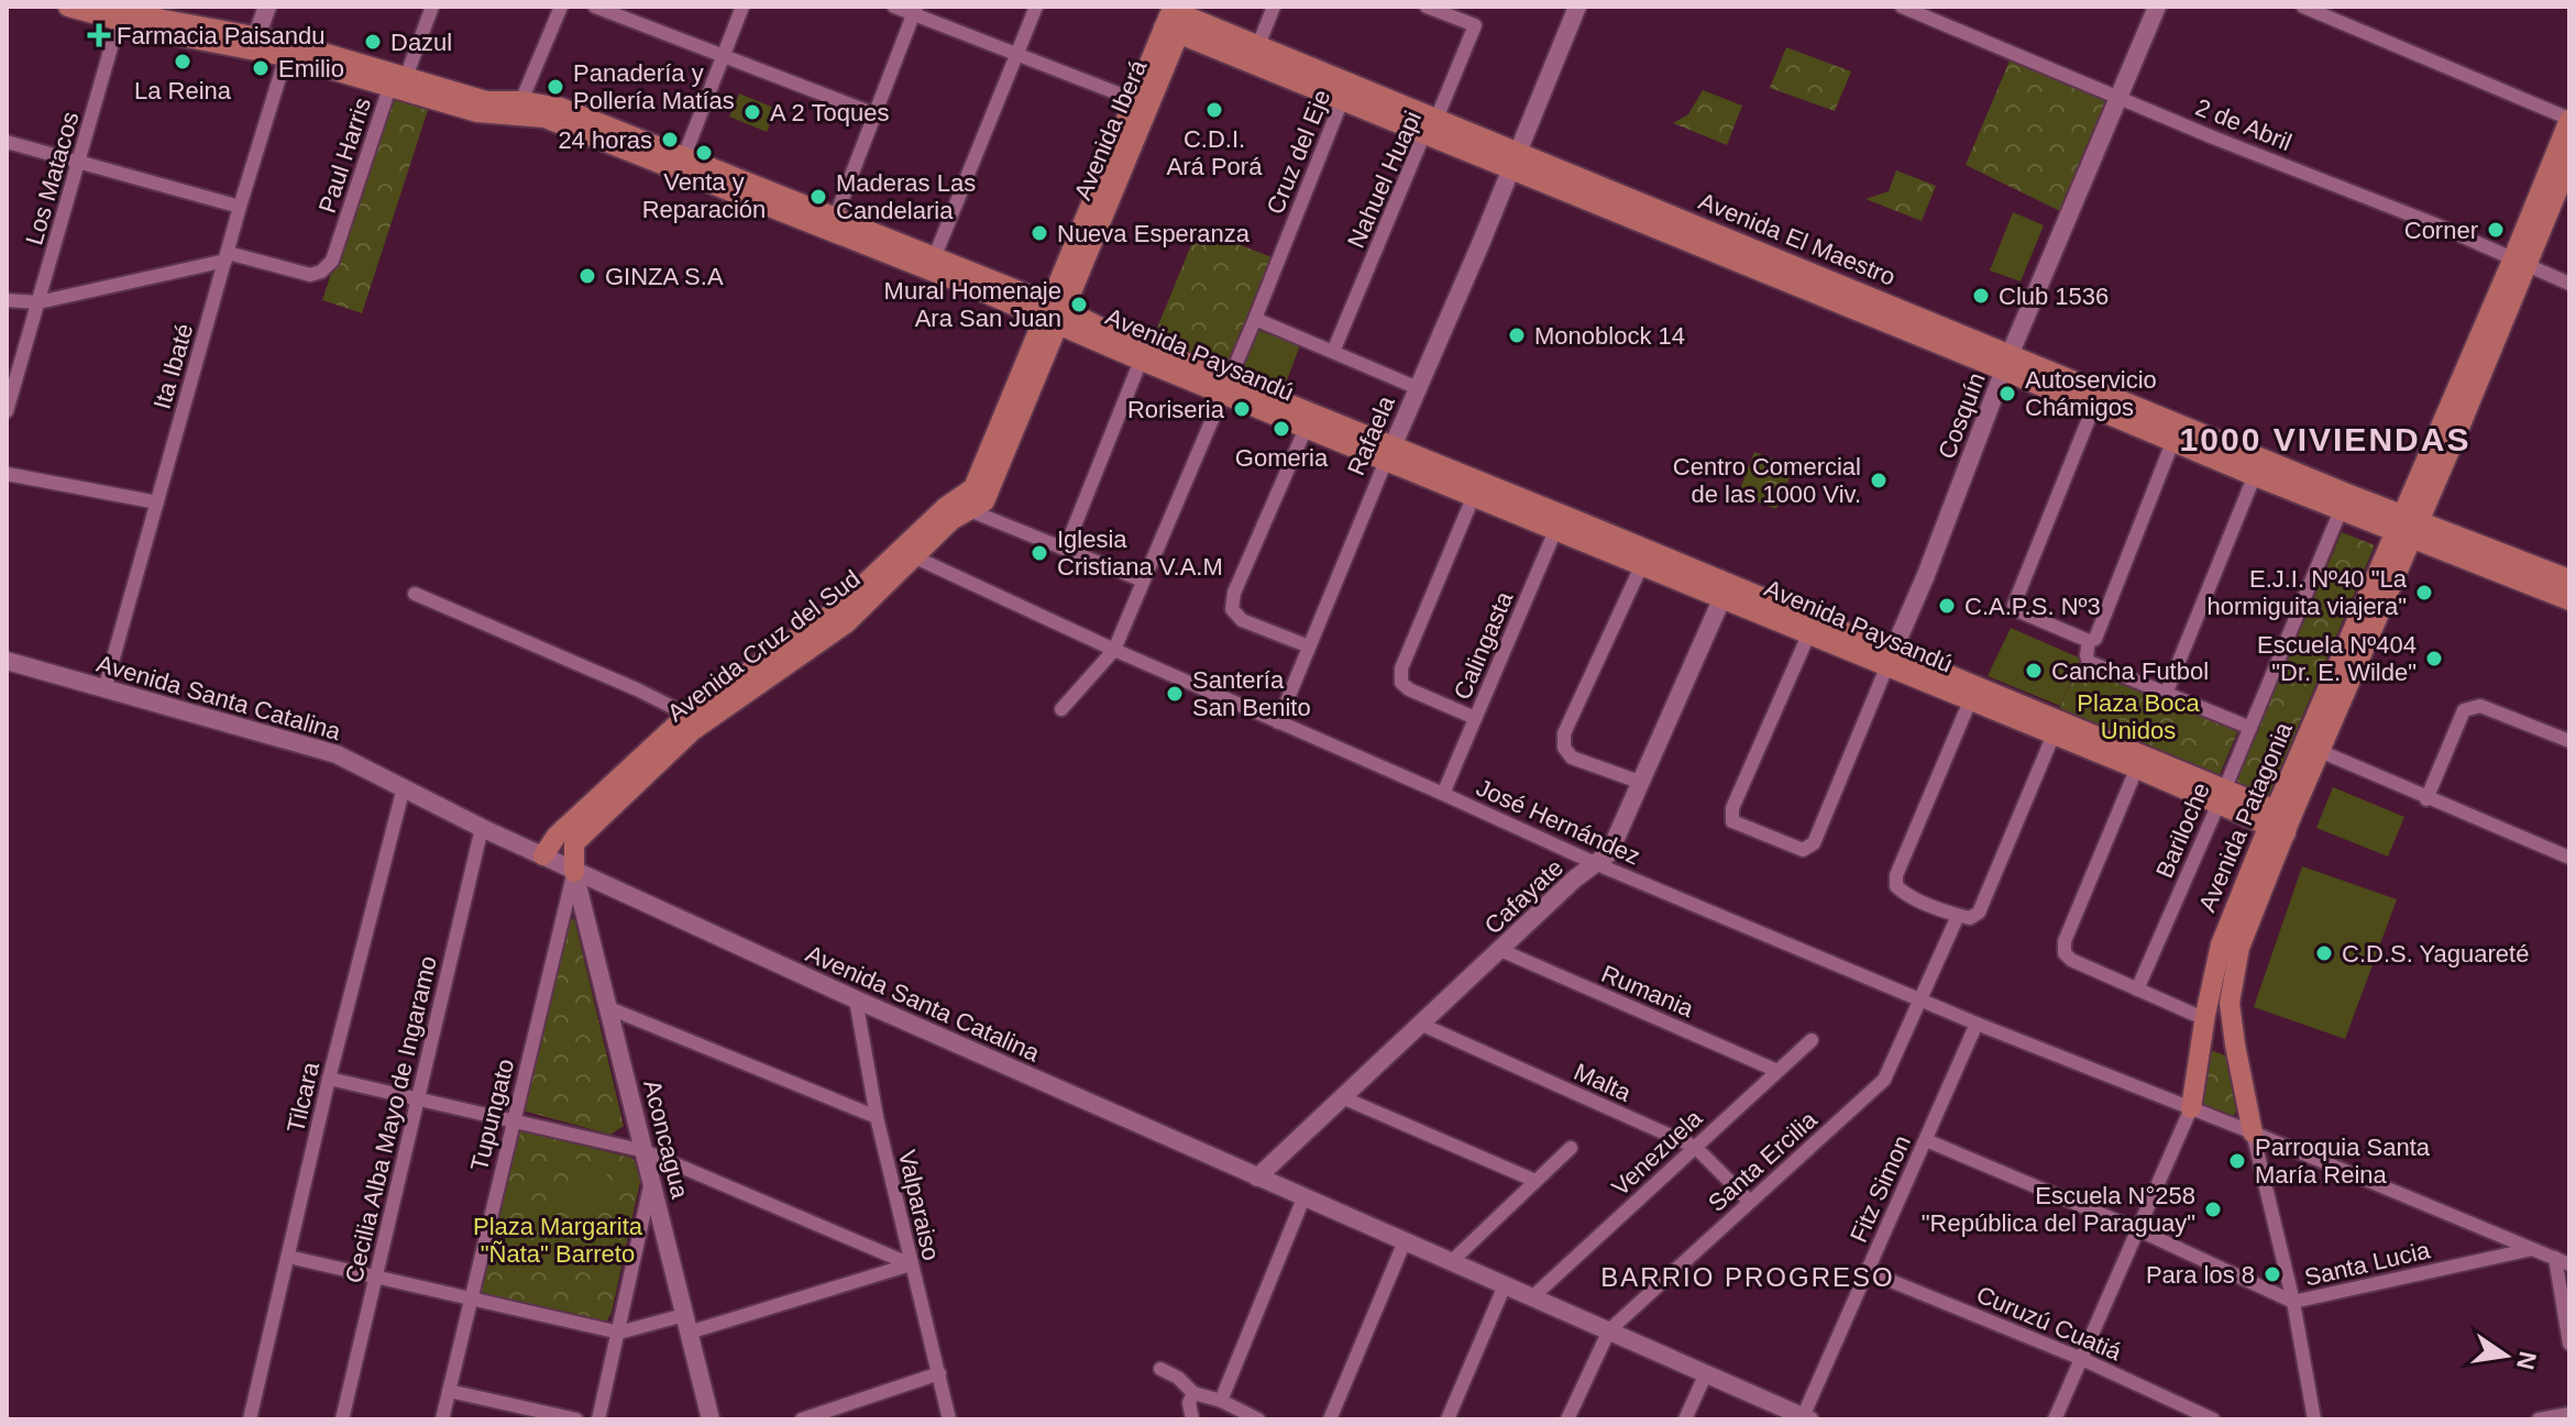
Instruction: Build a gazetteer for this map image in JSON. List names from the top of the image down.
{
  "streets": {
    "main road": [
      "Avenida Iberá",
      "Avenida El Maestro",
      "Avenida Paysandú",
      "Avenida Cruz del Sud",
      "Avenida Patagonia"
    ],
    "street": [
      "2 de Abril",
      "Cruz del Eje",
      "Paul Harris",
      "Los Matacos",
      "Nahuel Huapi",
      "Ita Ibaté",
      "Cosquín",
      "Rafaela",
      "Calingasta",
      "Avenida Santa Catalina",
      "José Hernández",
      "Bariloche",
      "Cafayate",
      "Rumania",
      "Malta",
      "Tilcara",
      "Tupungato",
      "Cecilia Alba Mayo de Ingaramo",
      "Aconcagua",
      "Venezuela",
      "Santa Ercilia",
      "Fitz Simon",
      "Valparaiso",
      "Santa Lucia",
      "Curuzú Cuatiá"
    ]
  },
  "crossings": [
    ["2 de Abril", "Cosquín"],
    ["2 de Abril", "Avenida Patagonia"],
    ["Avenida Iberá", "Avenida El Maestro"],
    ["Avenida Iberá", "Avenida Paysandú"],
    ["Avenida Iberá", "Avenida Cruz del Sud"],
    ["Cruz del Eje", "Avenida El Maestro"],
    ["Cruz del Eje", "Avenida Paysandú"],
    ["Cruz del Eje", "José Hernández"],
    ["Paul Harris", "Avenida Paysandú"],
    ["Paul Harris", "Ita Ibaté"],
    ["Los Matacos", "Avenida Paysandú"],
    ["Nahuel Huapi", "Avenida El Maestro"],
    ["Avenida El Maestro", "Cosquín"],
    ["Avenida El Maestro", "Rafaela"],
    ["Avenida El Maestro", "Avenida Patagonia"],
    ["Avenida El Maestro", "Bariloche"],
    ["Avenida Paysandú", "Ita Ibaté"],
    ["Avenida Paysandú", "Cosquín"],
    ["Avenida Paysandú", "Rafaela"],
    ["Avenida Paysandú", "Avenida Cruz del Sud"],
    ["Avenida Paysandú", "Calingasta"],
    ["Avenida Paysandú", "Avenida Patagonia"],
    ["Avenida Paysandú", "Bariloche"],
    ["Avenida Paysandú", "Cafayate"],
    ["Avenida Paysandú", "Santa Ercilia"],
    ["Ita Ibaté", "Avenida Santa Catalina"],
    ["Rafaela", "José Hernández"],
    ["Avenida Cruz del Sud", "Avenida Santa Catalina"],
    ["Avenida Cruz del Sud", "José Hernández"],
    ["Avenida Cruz del Sud", "Tupungato"],
    ["Avenida Cruz del Sud", "Aconcagua"],
    ["Calingasta", "José Hernández"],
    ["Avenida Santa Catalina", "Cafayate"],
    ["Avenida Santa Catalina", "Tilcara"],
    ["Avenida Santa Catalina", "Tupungato"],
    ["Avenida Santa Catalina", "Cecilia Alba Mayo de Ingaramo"],
    ["Avenida Santa Catalina", "Aconcagua"],
    ["Avenida Santa Catalina", "Venezuela"],
    ["Avenida Santa Catalina", "Santa Ercilia"],
    ["Avenida Santa Catalina", "Fitz Simon"],
    ["Avenida Santa Catalina", "Valparaiso"],
    ["Avenida Patagonia", "José Hernández"],
    ["José Hernández", "Cafayate"],
    ["José Hernández", "Santa Ercilia"],
    ["José Hernández", "Fitz Simon"],
    ["Cafayate", "Rumania"],
    ["Cafayate", "Malta"],
    ["Rumania", "Venezuela"],
    ["Malta", "Venezuela"],
    ["Malta", "Santa Ercilia"],
    ["Tupungato", "Aconcagua"],
    ["Fitz Simon", "Santa Lucia"],
    ["Fitz Simon", "Curuzú Cuatiá"]
  ],
  "districts": ["1000 VIVIENDAS", "BARRIO PROGRESO"],
  "parks": ["Plaza Boca Unidos", "Plaza Margarita \"Ñata\" Barreto"],
  "places": {
    "health": ["Farmacia Paisandu"],
    "other": [
      "Dazul",
      "La Reina",
      "Emilio",
      "Panadería y Pollería Matías",
      "C.D.I. Ará Porá",
      "A 2 Toques",
      "24 horas",
      "Venta y Reparación",
      "Maderas Las Candelaria",
      "Corner",
      "Nueva Esperanza",
      "GINZA S.A",
      "Club 1536",
      "Mural Homenaje Ara San Juan",
      "Monoblock 14",
      "Autoservicio Chámigos",
      "Roriseria",
      "Gomeria",
      "Centro Comercial de las 1000 Viv.",
      "Iglesia Cristiana V.A.M",
      "E.J.I. Nº40 \"La hormiguita viajera\"",
      "C.A.P.S. Nº3",
      "Escuela Nº404 \"Dr. E. Wilde\"",
      "Cancha Futbol",
      "Santería San Benito",
      "C.D.S. Yaguareté",
      "Parroquia Santa María Reina",
      "Escuela N°258 \"República del Paraguay\"",
      "Para los 8"
    ]
  },
  "north": "right"
}
